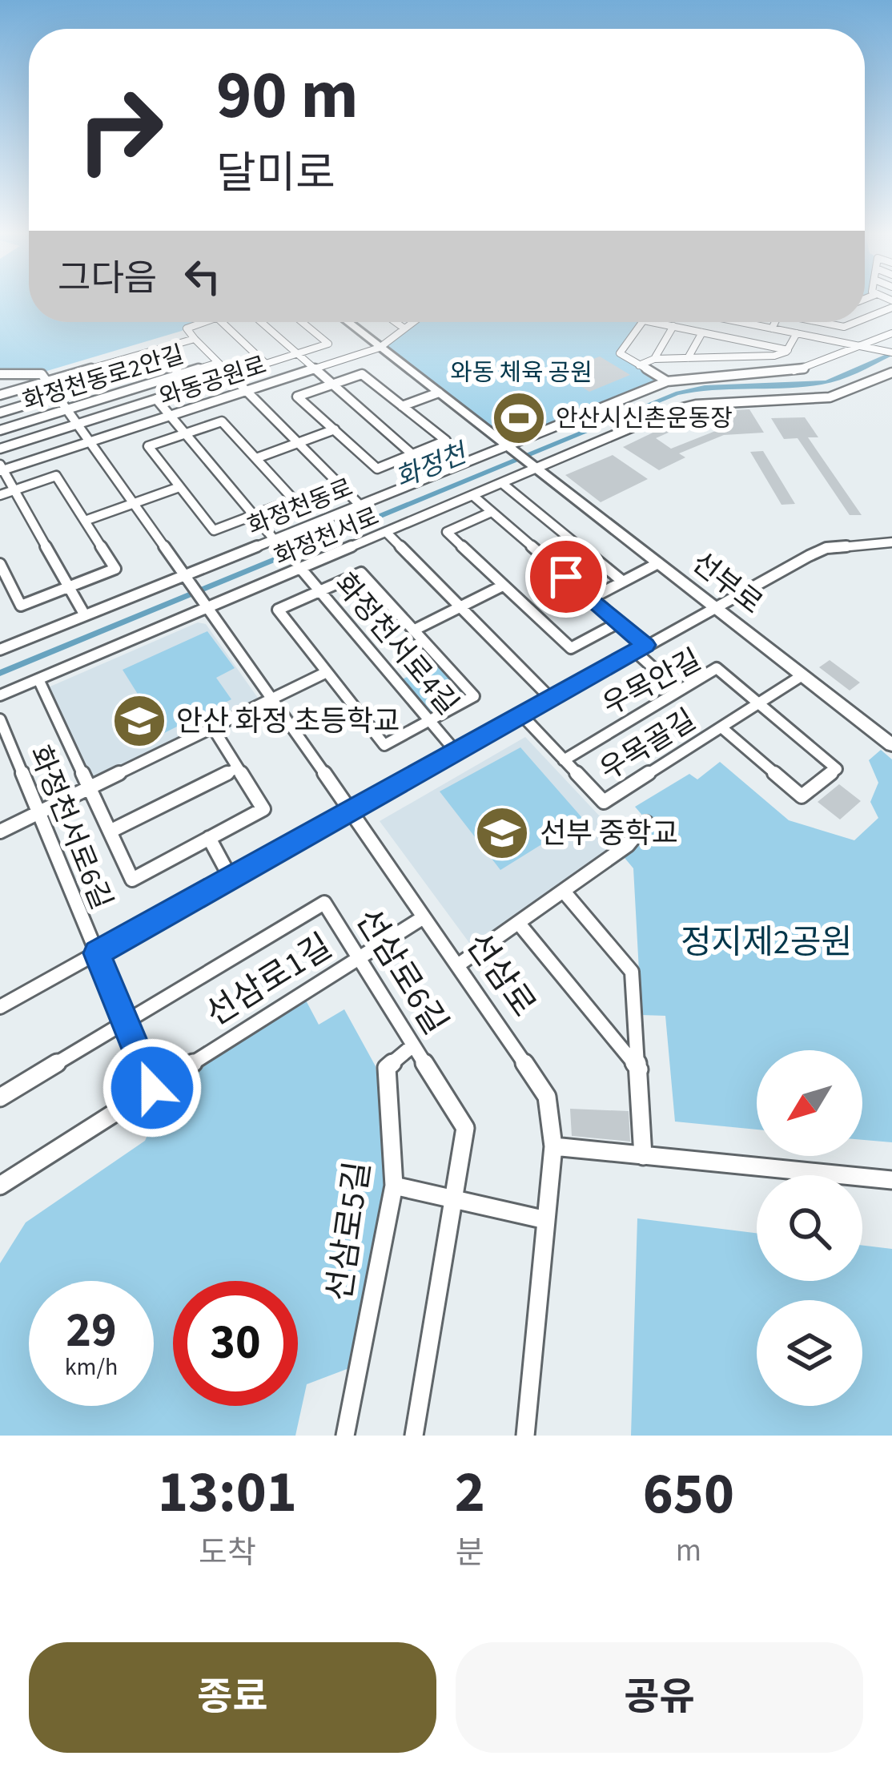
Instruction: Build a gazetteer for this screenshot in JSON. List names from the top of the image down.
{
  "streets": {
    "main road": ["선부로"],
    "street": [
      "화정천동로2안길",
      "와동공원로",
      "화정천동로",
      "화정천서로",
      "화정천서로4길",
      "우목안길",
      "우목골길",
      "화정천서로6길",
      "선삼로6길",
      "선삼로",
      "선삼로1길",
      "선삼로5길"
    ]
  },
  "crossings": [
    ["화정천동로2안길", "선삼로"],
    ["와동공원로", "선삼로"],
    ["화정천동로", "선부로"],
    ["화정천동로", "선삼로"],
    ["화정천서로", "선부로"],
    ["화정천서로", "화정천서로4길"],
    ["화정천서로", "선삼로"],
    ["선부로", "우목골길"],
    ["우목안길", "우목골길"],
    ["화정천서로6길", "선삼로6길"],
    ["화정천서로6길", "선삼로1길"],
    ["선삼로6길", "선삼로1길"],
    ["선삼로6길", "선삼로5길"],
    ["선삼로", "선삼로1길"]
  ],
  "water": ["화정천"],
  "parks": ["와동 체육 공원", "정지제2공원"],
  "places": {
    "sports": ["안산시신촌운동장"],
    "school or university": ["안산 화정 초등학교", "선부 중학교"]
  },
  "north": "bottom left",
  "page": {
    "turn": ["90 m", "달미로"],
    "then": "그다음",
    "speed": "29 km/h",
    "limit": "30",
    "eta": [
      "13:01",
      "도착",
      "2",
      "분",
      "650",
      "m"
    ],
    "buttons": ["종료", "공유"]
  }
}
